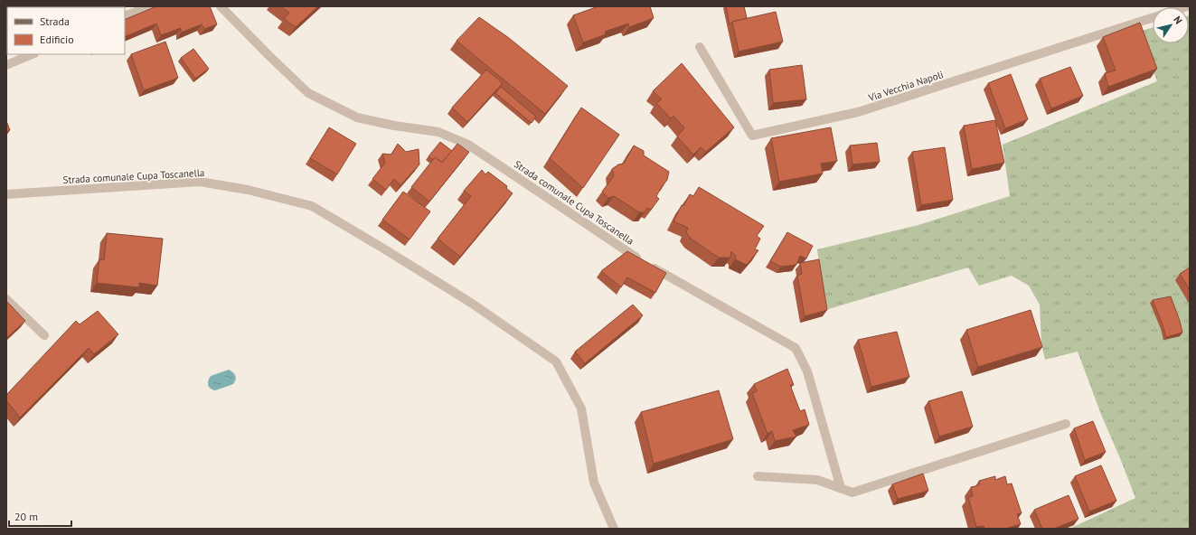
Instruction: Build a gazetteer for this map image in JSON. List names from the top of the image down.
{
  "streets": {
    "street": ["Via Vecchia Napoli", "Strada comunale Cupa Toscanella"]
  },
  "legend": ["Strada", "Edificio"],
  "scale_bar": "20 m",
  "north": "top right"
}
